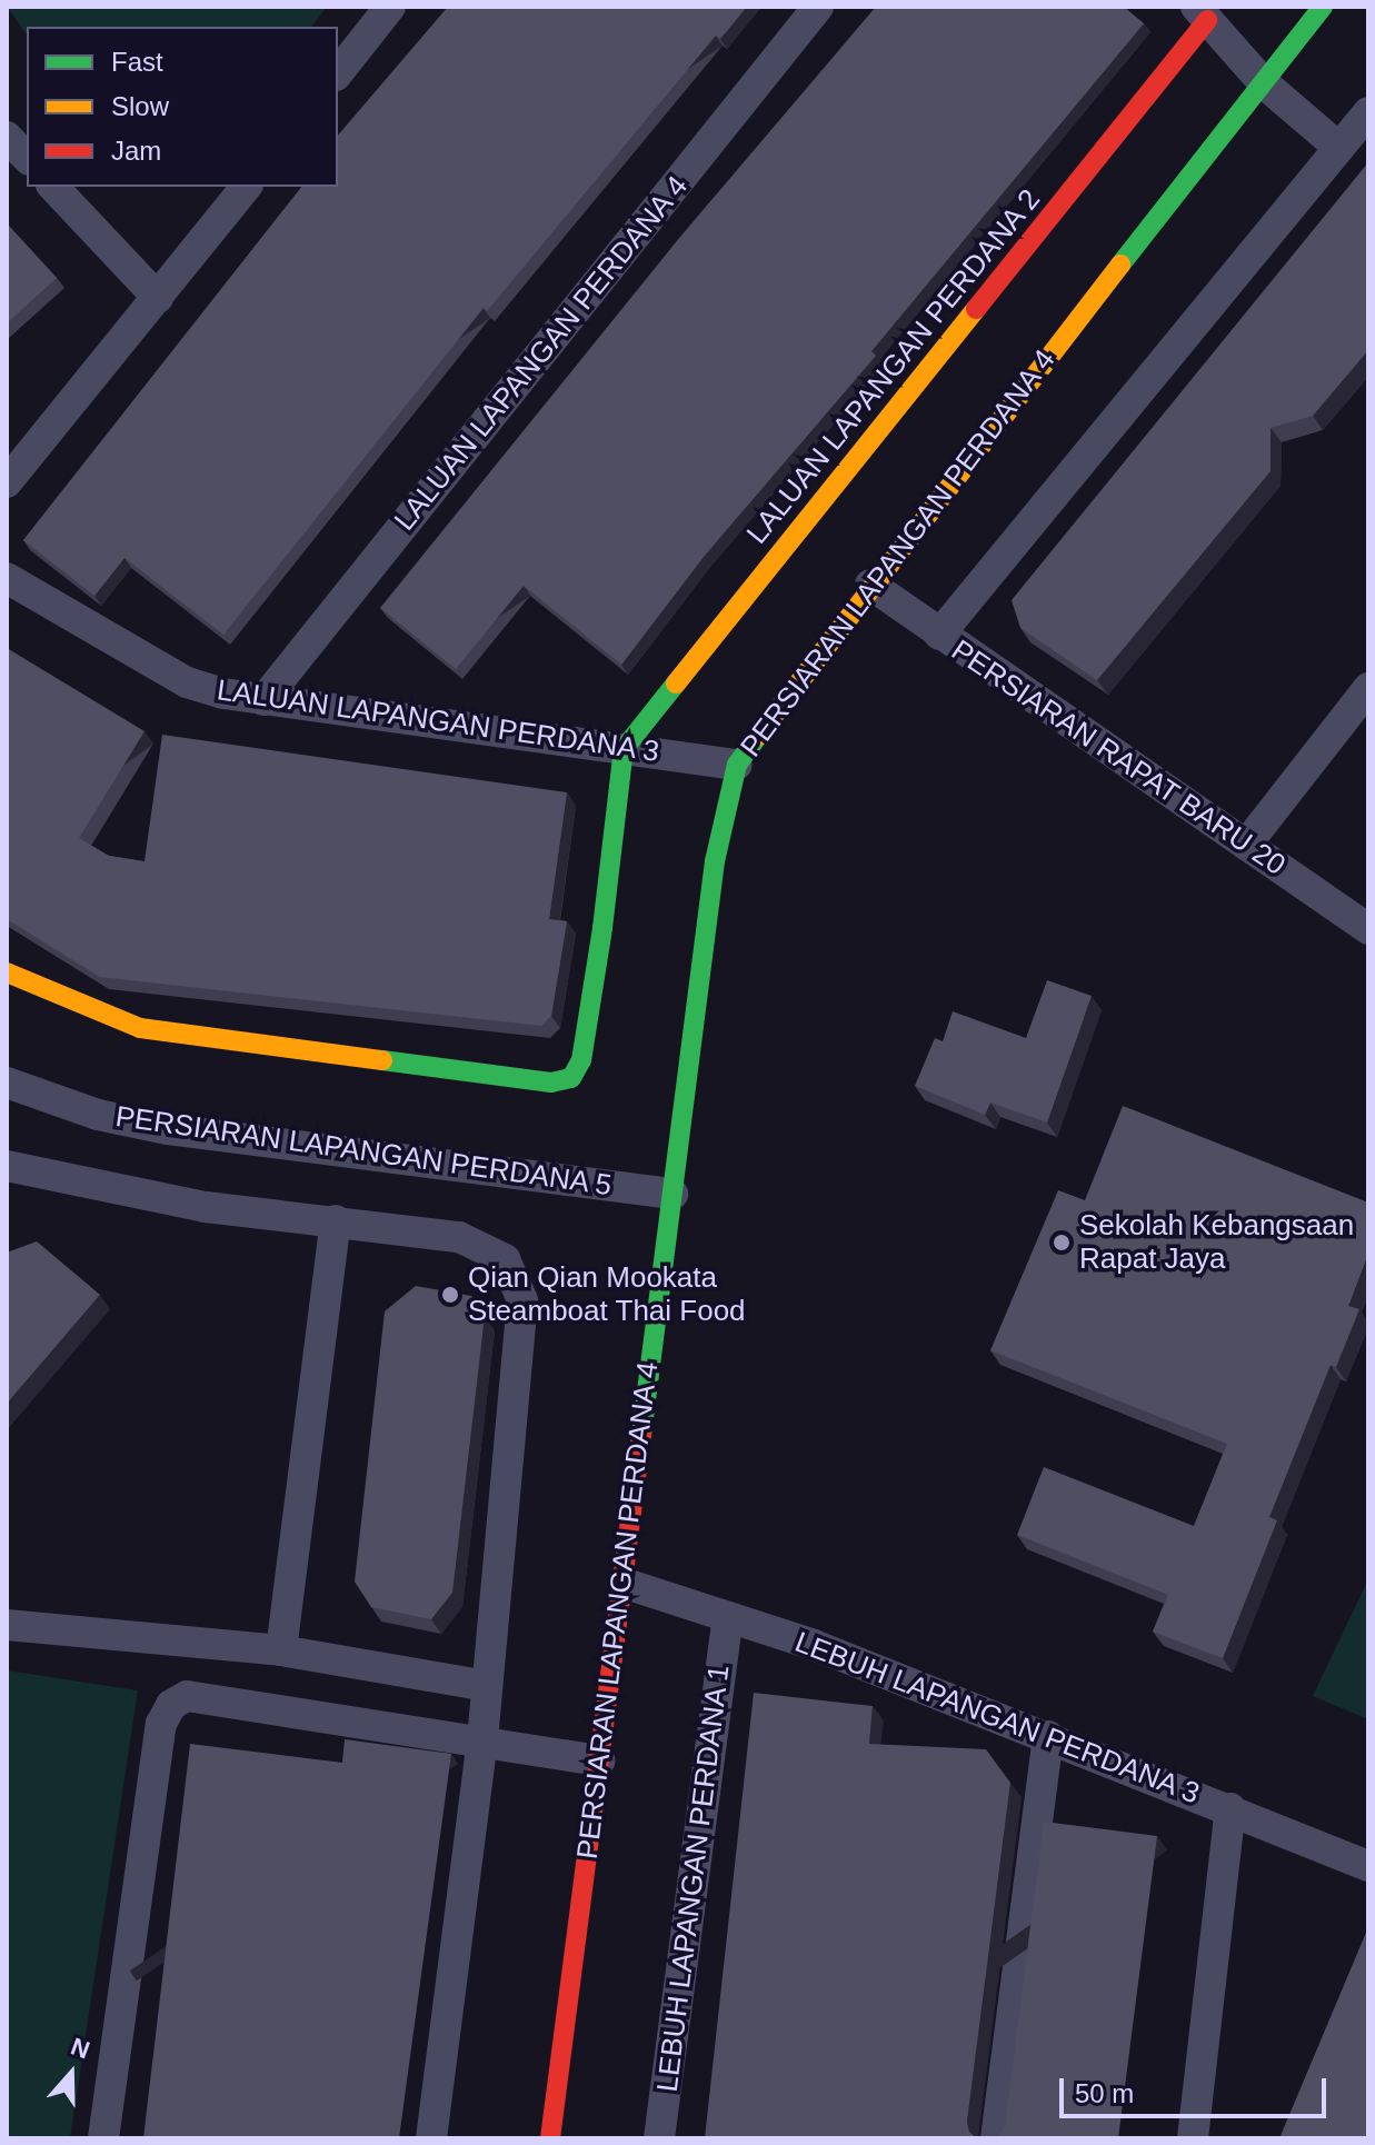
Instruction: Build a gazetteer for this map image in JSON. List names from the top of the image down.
{
  "streets": {
    "street": [
      "LALUAN LAPANGAN PERDANA 4",
      "LALUAN LAPANGAN PERDANA 2",
      "PERSIARAN LAPANGAN PERDANA 4",
      "LALUAN LAPANGAN PERDANA 3",
      "PERSIARAN RAPAT BARU 20",
      "PERSIARAN LAPANGAN PERDANA 5",
      "LEBUH LAPANGAN PERDANA 3",
      "LEBUH LAPANGAN PERDANA 1"
    ]
  },
  "crossings": [
    ["LALUAN LAPANGAN PERDANA 4", "LALUAN LAPANGAN PERDANA 3"],
    ["LALUAN LAPANGAN PERDANA 2", "LALUAN LAPANGAN PERDANA 3"],
    ["PERSIARAN LAPANGAN PERDANA 4", "LALUAN LAPANGAN PERDANA 3"],
    ["PERSIARAN LAPANGAN PERDANA 4", "PERSIARAN RAPAT BARU 20"],
    ["PERSIARAN LAPANGAN PERDANA 4", "PERSIARAN LAPANGAN PERDANA 5"],
    ["PERSIARAN LAPANGAN PERDANA 4", "LEBUH LAPANGAN PERDANA 3"],
    ["LEBUH LAPANGAN PERDANA 3", "LEBUH LAPANGAN PERDANA 1"]
  ],
  "places": ["Sekolah Kebangsaan Rapat Jaya", "Qian Qian Mookata Steamboat Thai Food"],
  "legend": ["Fast", "Slow", "Jam"],
  "scale_bar": "50 m",
  "north": "top"
}
